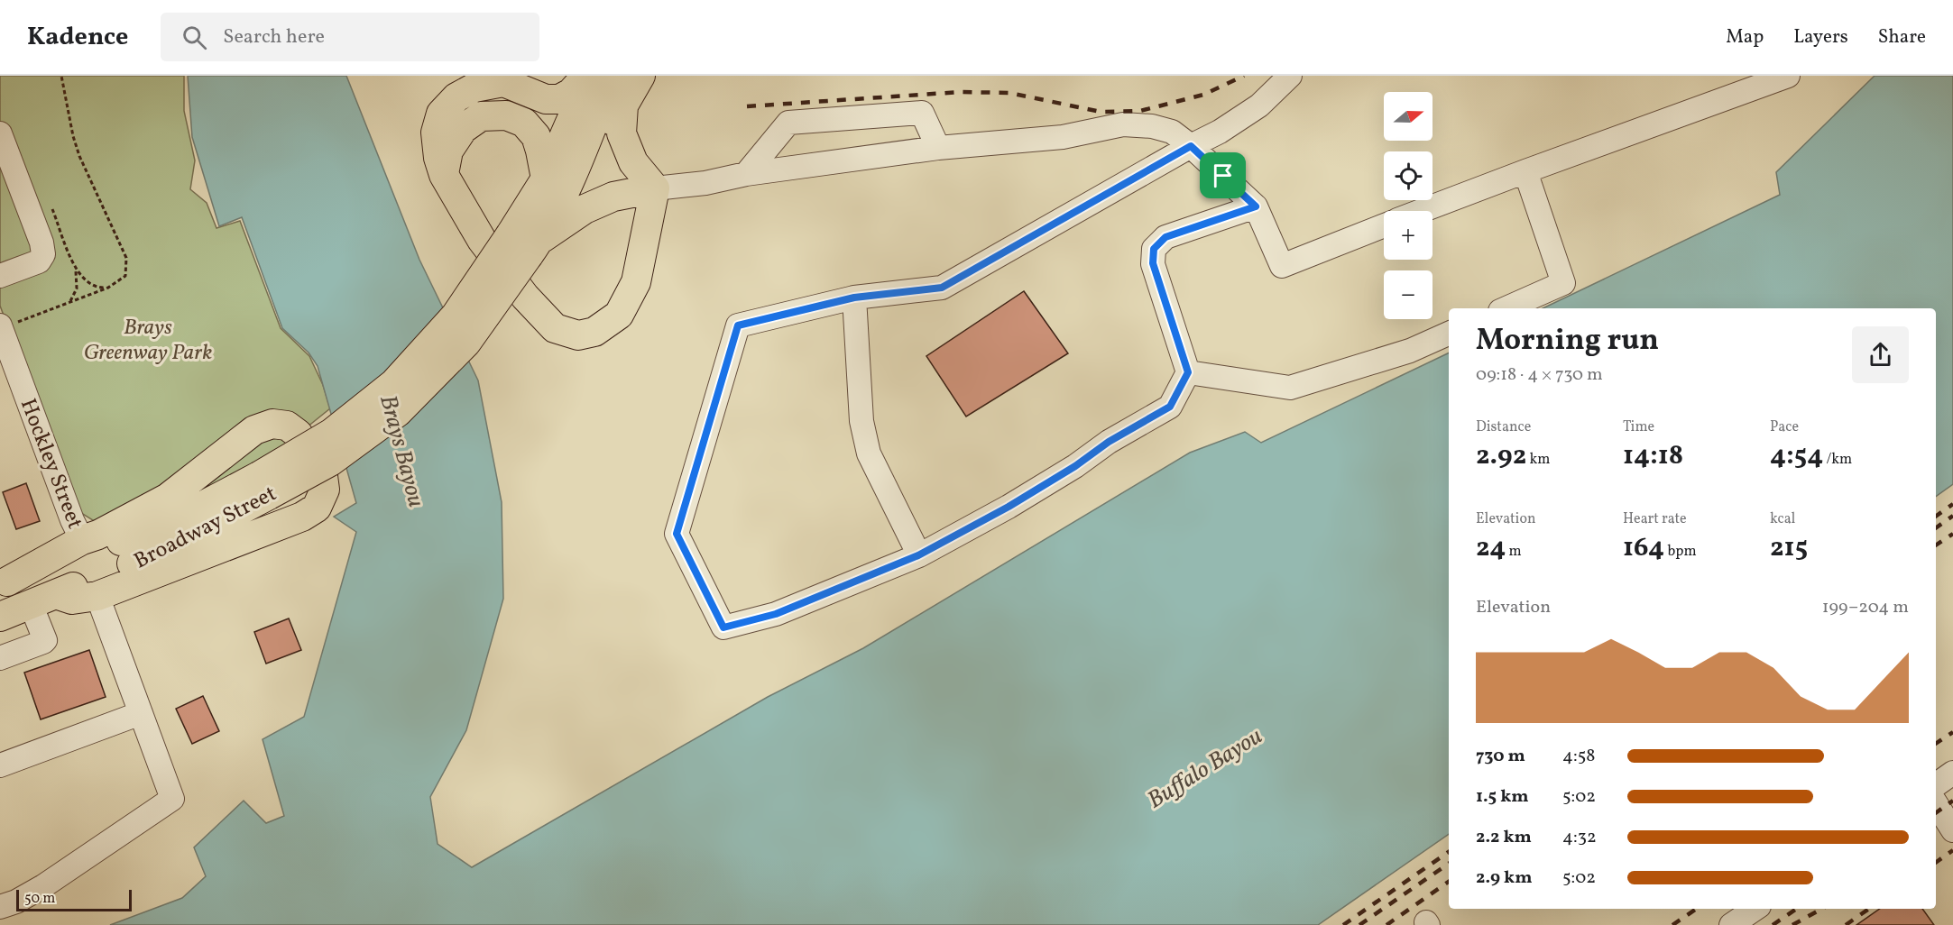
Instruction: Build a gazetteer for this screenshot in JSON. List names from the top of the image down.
{
  "streets": {
    "main road": ["Broadway Street"],
    "street": ["Hockley Street"]
  },
  "water": ["Brays Bayou", "Buffalo Bayou"],
  "parks": ["Brays Greenway Park"],
  "scale_bar": "50 m",
  "north": "right",
  "page": {
    "header": "Kadence",
    "search": "Search here",
    "nav": ["Map", "Layers", "Share"],
    "map_buttons": ["+", "−"],
    "heading": ["Morning run", "09:18 · 4 × 730 m"],
    "stats": [
      ["Distance", "2.92 km"],
      ["Time", "14:18"],
      ["Pace", "4:54 /km"],
      ["Elevation", "24 m"],
      ["Heart rate", "164 bpm"],
      ["kcal", "215"]
    ],
    "chart": ["Elevation", "199–204 m"],
    "list": [
      {
        "name": "730 m",
        "note": "4:58"
      },
      {
        "name": "1.5 km",
        "note": "5:02"
      },
      {
        "name": "2.2 km",
        "note": "4:32"
      },
      {
        "name": "2.9 km",
        "note": "5:02"
      }
    ],
    "scale": "50 m"
  }
}
